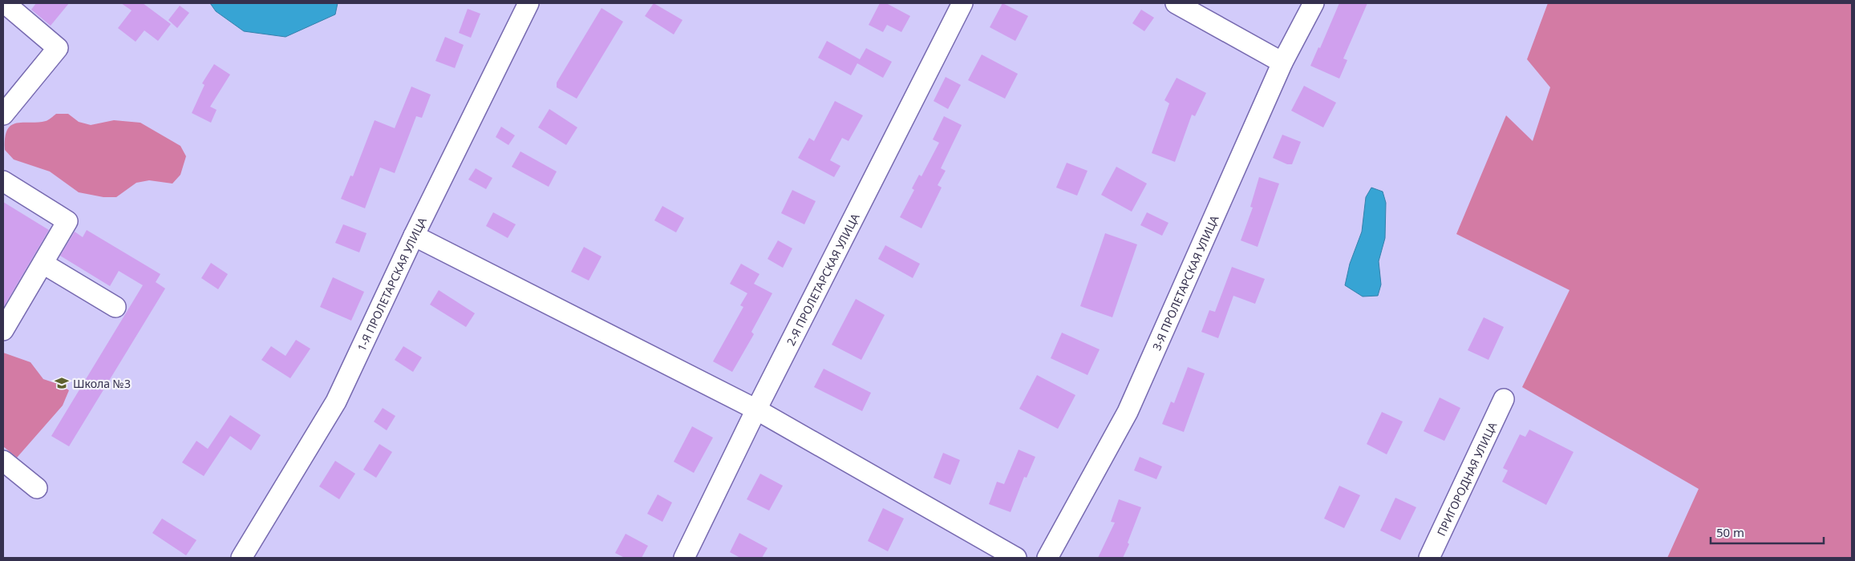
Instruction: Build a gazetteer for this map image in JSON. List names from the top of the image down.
{
  "streets": {
    "street": [
      "2-Я ПРОЛЕТАРСКАЯ УЛИЦА",
      "3-Я ПРОЛЕТАРСКАЯ УЛИЦА",
      "1-Я ПРОЛЕТАРСКАЯ УЛИЦА",
      "ПРИГОРОДНАЯ УЛИЦА"
    ]
  },
  "places": {
    "school or university": ["Школа №3"]
  },
  "scale_bar": "50 m"
}
